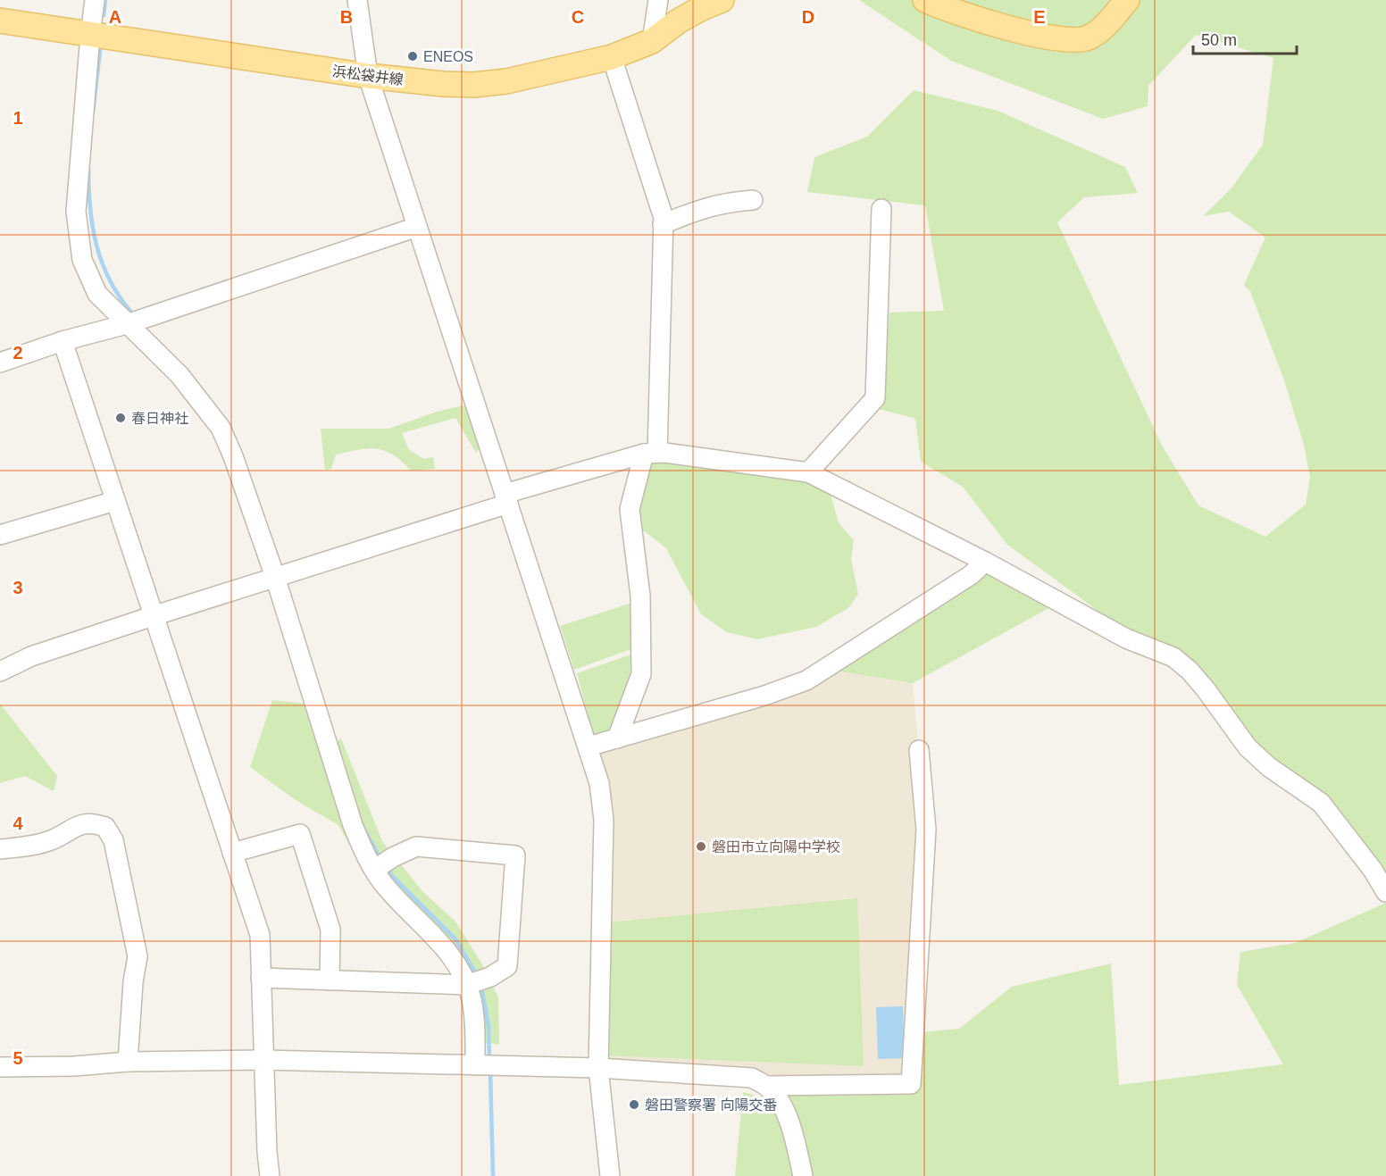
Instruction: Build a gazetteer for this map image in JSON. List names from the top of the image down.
{
  "streets": {
    "main road": ["浜松袋井線"]
  },
  "places": [
    "ENEOS",
    "春日神社",
    "磐田市立向陽中学校",
    "磐田警察署 向陽交番"
  ],
  "scale_bar": "50 m",
  "grid": {
    "columns": [
      "A",
      "B",
      "C",
      "D",
      "E"
    ],
    "rows": [
      "1",
      "2",
      "3",
      "4",
      "5"
    ]
  }
}
